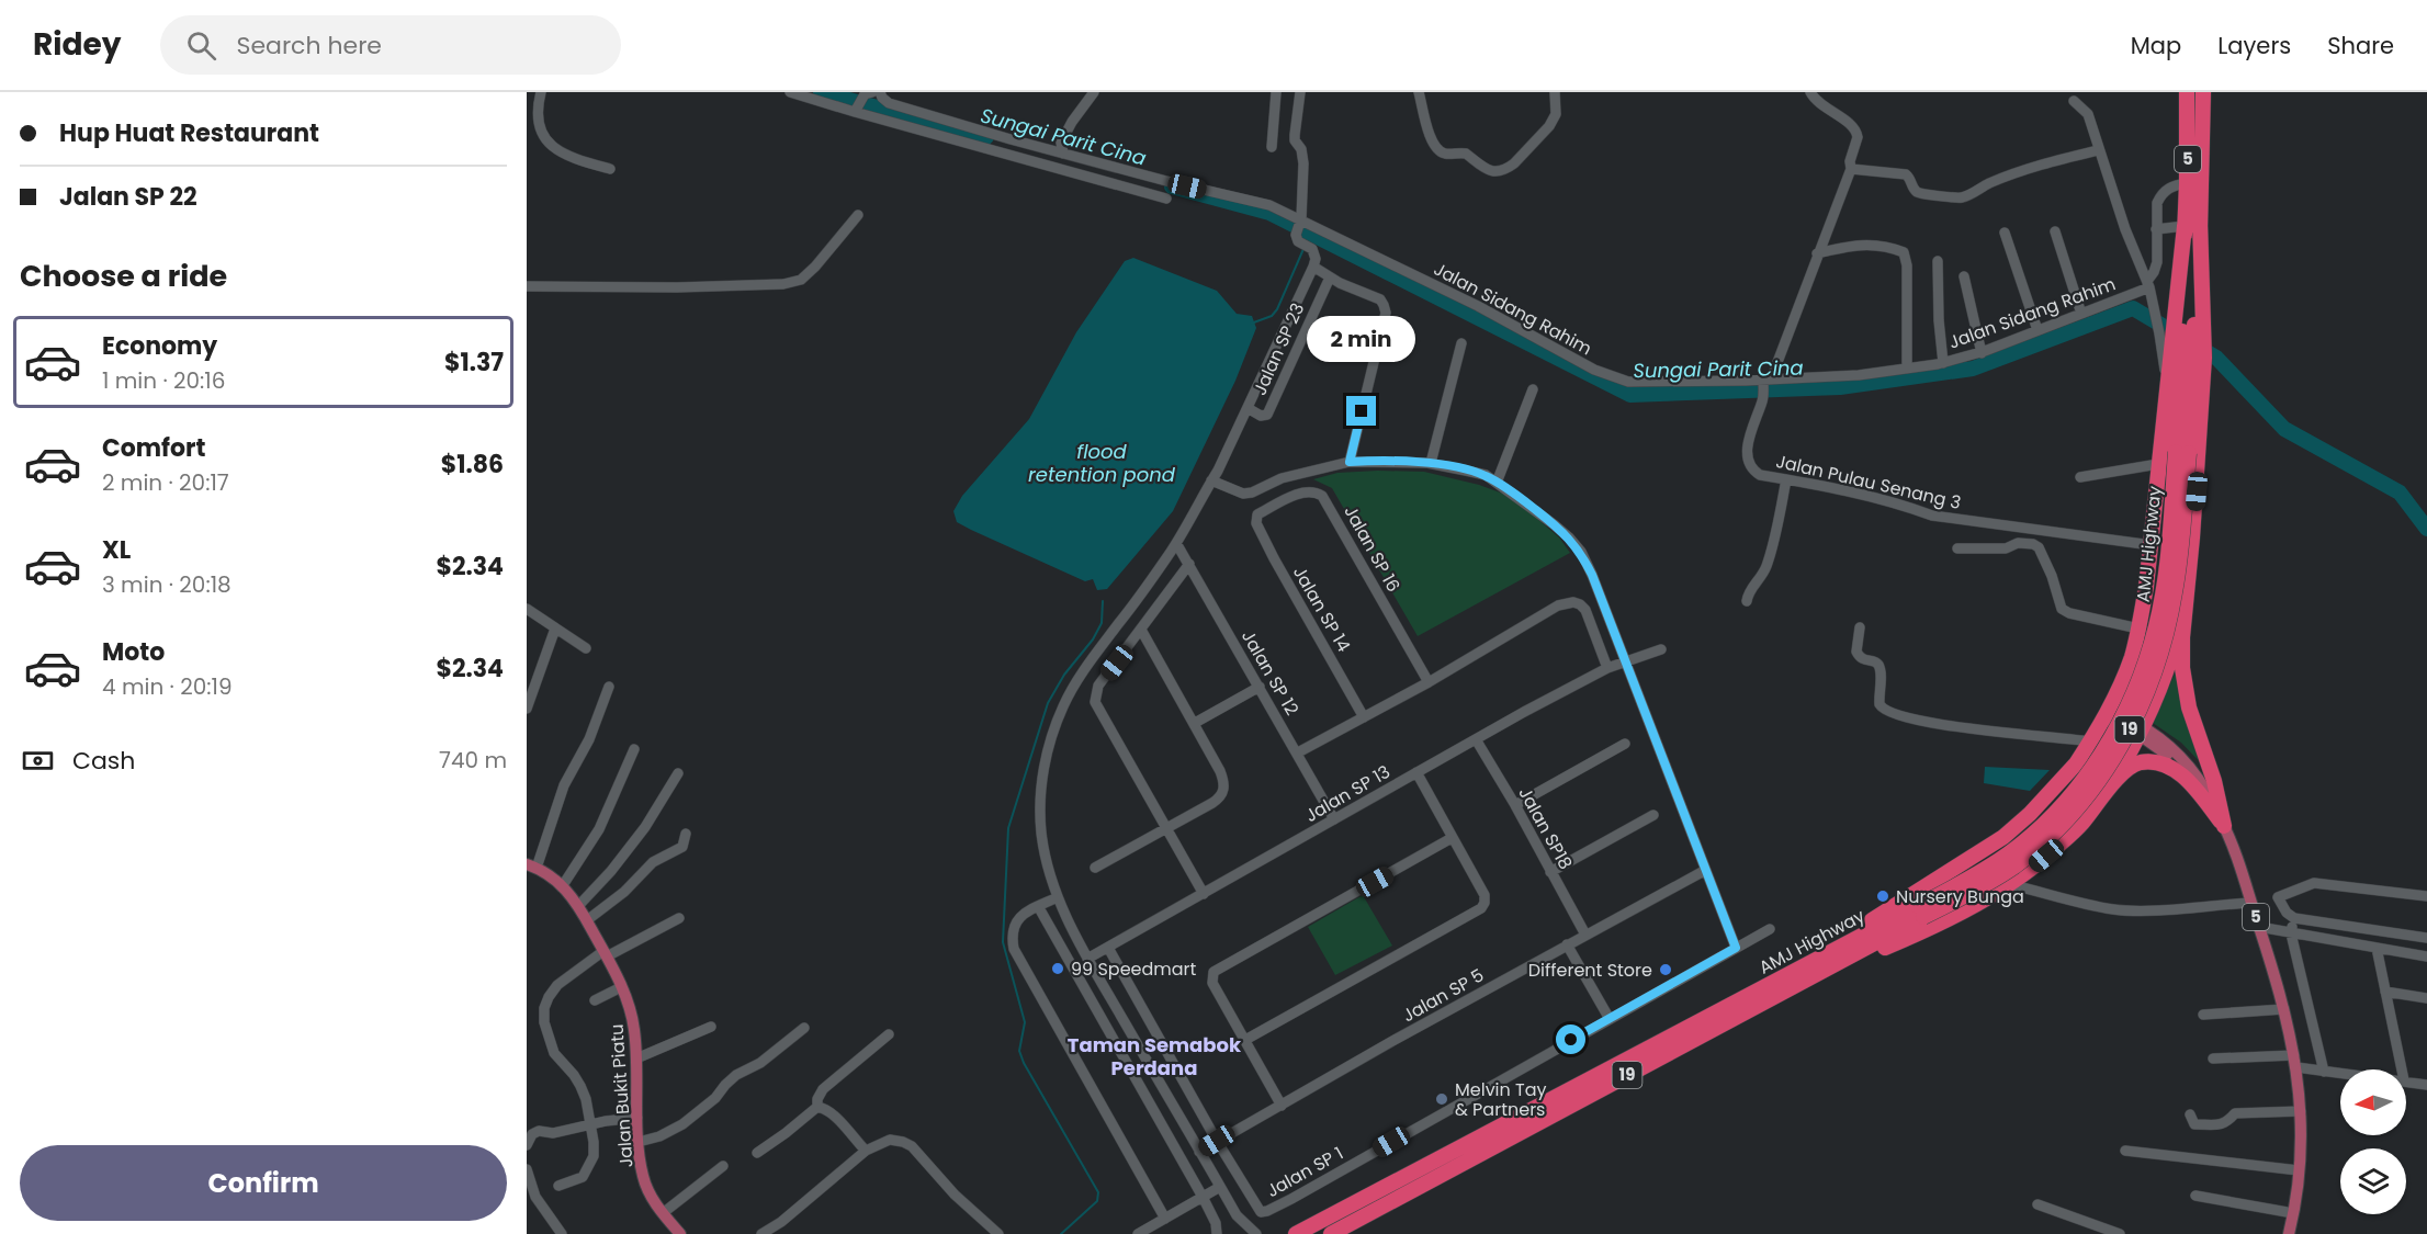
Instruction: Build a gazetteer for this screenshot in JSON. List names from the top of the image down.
{
  "streets": {
    "highway": ["5", "AMJ Highway", "19"],
    "main road": ["Jalan Bukit Piatu"],
    "street": [
      "Jalan Sidang Rahim",
      "Jalan SP 23",
      "Jalan Pulau Senang 3",
      "Jalan SP 16",
      "Jalan SP 14",
      "Jalan SP 12",
      "Jalan SP 13",
      "Jalan SP18",
      "Jalan SP 5",
      "Jalan SP 1"
    ]
  },
  "crossings": [
    ["Jalan Sidang Rahim", "Jalan Pulau Senang 3"],
    ["Jalan SP 16", "Jalan SP 14"],
    ["Jalan SP 12", "Jalan SP 13"],
    ["Jalan SP 13", "Jalan SP18"],
    ["Jalan SP18", "Jalan SP 5"],
    ["Jalan SP 5", "Jalan SP 1"]
  ],
  "districts": ["Taman Semabok Perdana"],
  "water": ["Sungai Parit Cina", "flood retention pond"],
  "places": [
    "Nursery Bunga",
    "99 Speedmart",
    "Different Store",
    "Melvin Tay & Partners"
  ],
  "north": "left",
  "page": {
    "header": "Ridey",
    "search": "Search here",
    "nav": ["Map", "Layers", "Share"],
    "banner": ["Hup Huat Restaurant", "Jalan SP 22"],
    "heading": "Choose a ride",
    "list": [
      {
        "name": "Economy",
        "note": "1 min · 20:16",
        "value": "$1.37"
      },
      {
        "name": "Comfort",
        "note": "2 min · 20:17",
        "value": "$1.86"
      },
      {
        "name": "XL",
        "note": "3 min · 20:18",
        "value": "$2.34"
      },
      {
        "name": "Moto",
        "note": "4 min · 20:19",
        "value": "$2.34"
      }
    ],
    "bubble": "2 min",
    "pay": ["Cash", "740 m"],
    "buttons": "Confirm"
  }
}
